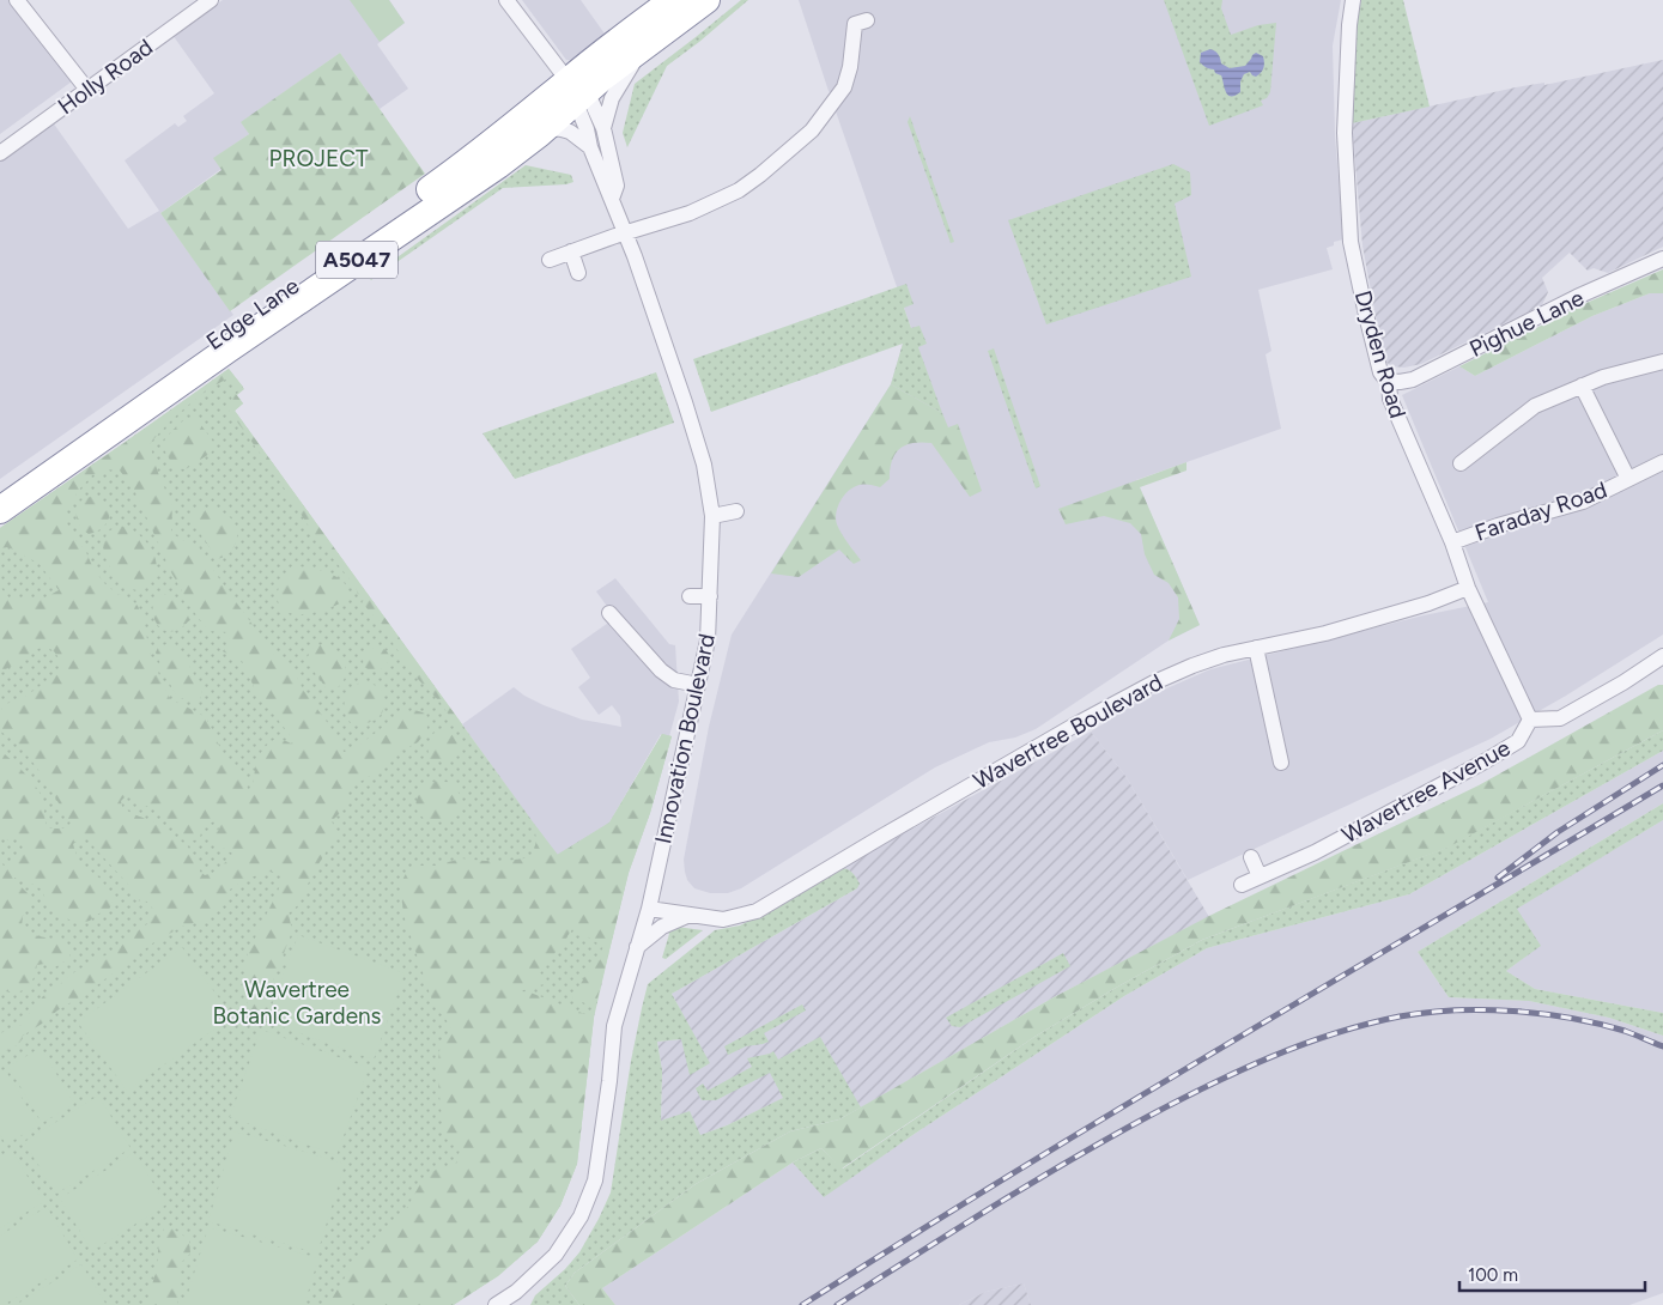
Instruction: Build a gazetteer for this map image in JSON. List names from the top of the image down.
{
  "streets": {
    "highway": ["A5047", "Edge Lane"],
    "street": [
      "Holly Road",
      "Pighue Lane",
      "Dryden Road",
      "Faraday Road",
      "Wavertree Boulevard",
      "Innovation Boulevard",
      "Wavertree Avenue"
    ]
  },
  "crossings": [
    ["Edge Lane", "Innovation Boulevard"],
    ["Pighue Lane", "Dryden Road"],
    ["Dryden Road", "Faraday Road"],
    ["Dryden Road", "Wavertree Boulevard"],
    ["Dryden Road", "Wavertree Avenue"],
    ["Wavertree Boulevard", "Innovation Boulevard"]
  ],
  "parks": ["PROJECT", "Wavertree Botanic Gardens"],
  "scale_bar": "100 m"
}
